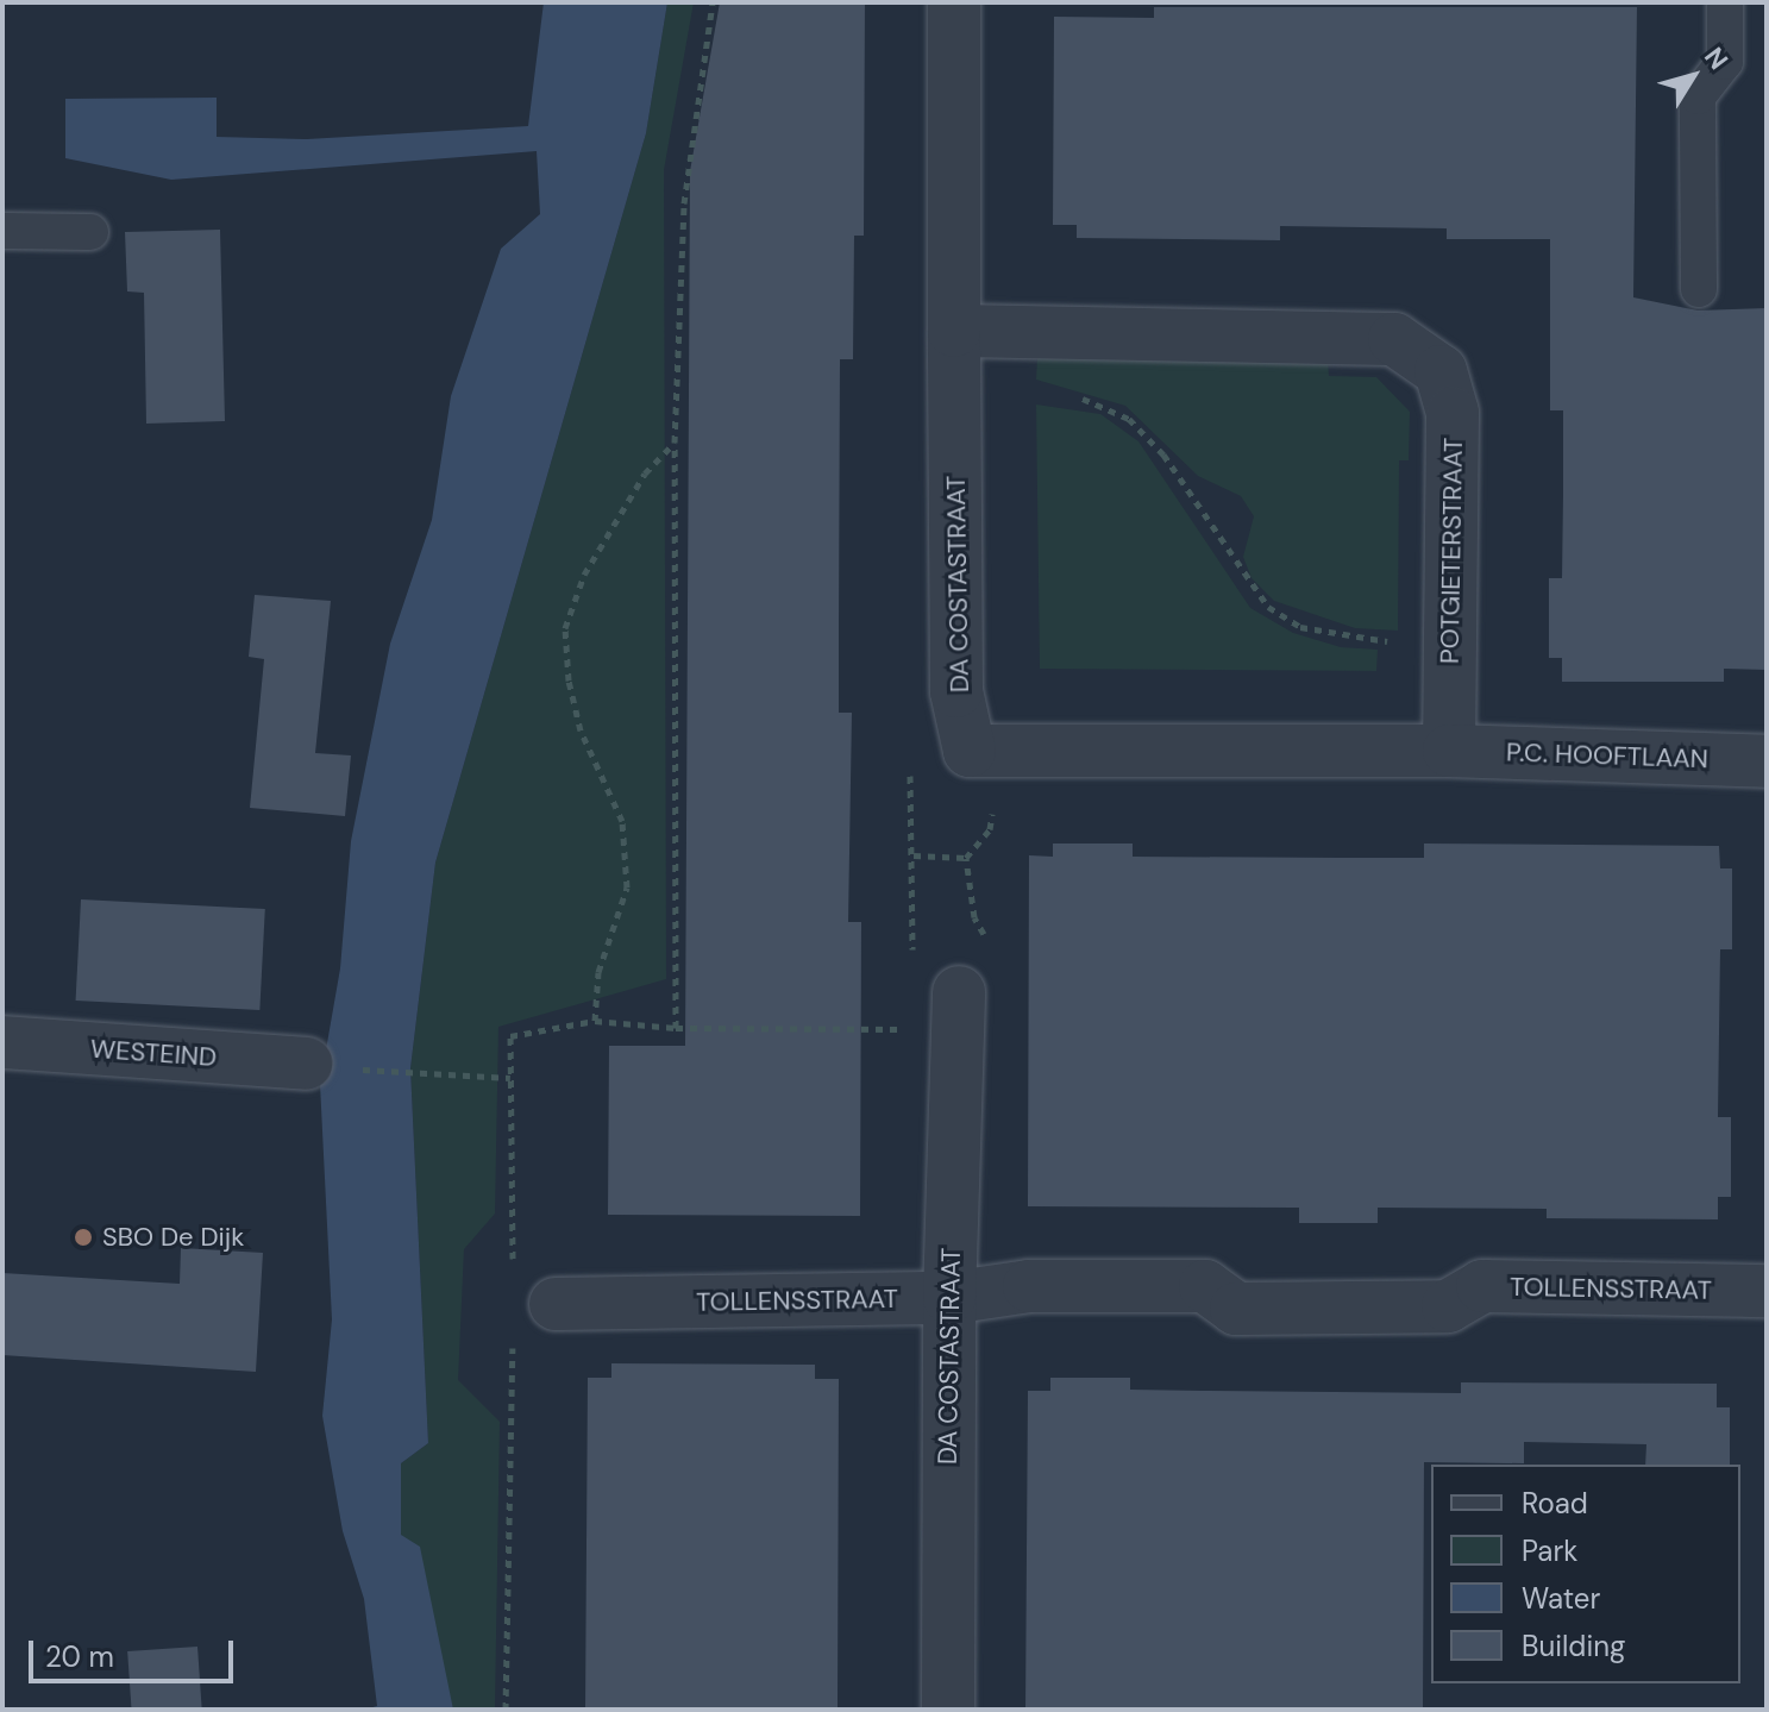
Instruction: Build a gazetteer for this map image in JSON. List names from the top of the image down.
{
  "streets": {
    "street": [
      "POTGIETERSTRAAT",
      "DA COSTASTRAAT",
      "P.C. HOOFTLAAN",
      "WESTEIND",
      "TOLLENSSTRAAT"
    ]
  },
  "crossings": [
    ["POTGIETERSTRAAT", "DA COSTASTRAAT"],
    ["POTGIETERSTRAAT", "P.C. HOOFTLAAN"],
    ["DA COSTASTRAAT", "TOLLENSSTRAAT"]
  ],
  "places": ["SBO De Dijk"],
  "legend": [
    "Road",
    "Park",
    "Water",
    "Building"
  ],
  "scale_bar": "20 m",
  "north": "top right"
}
